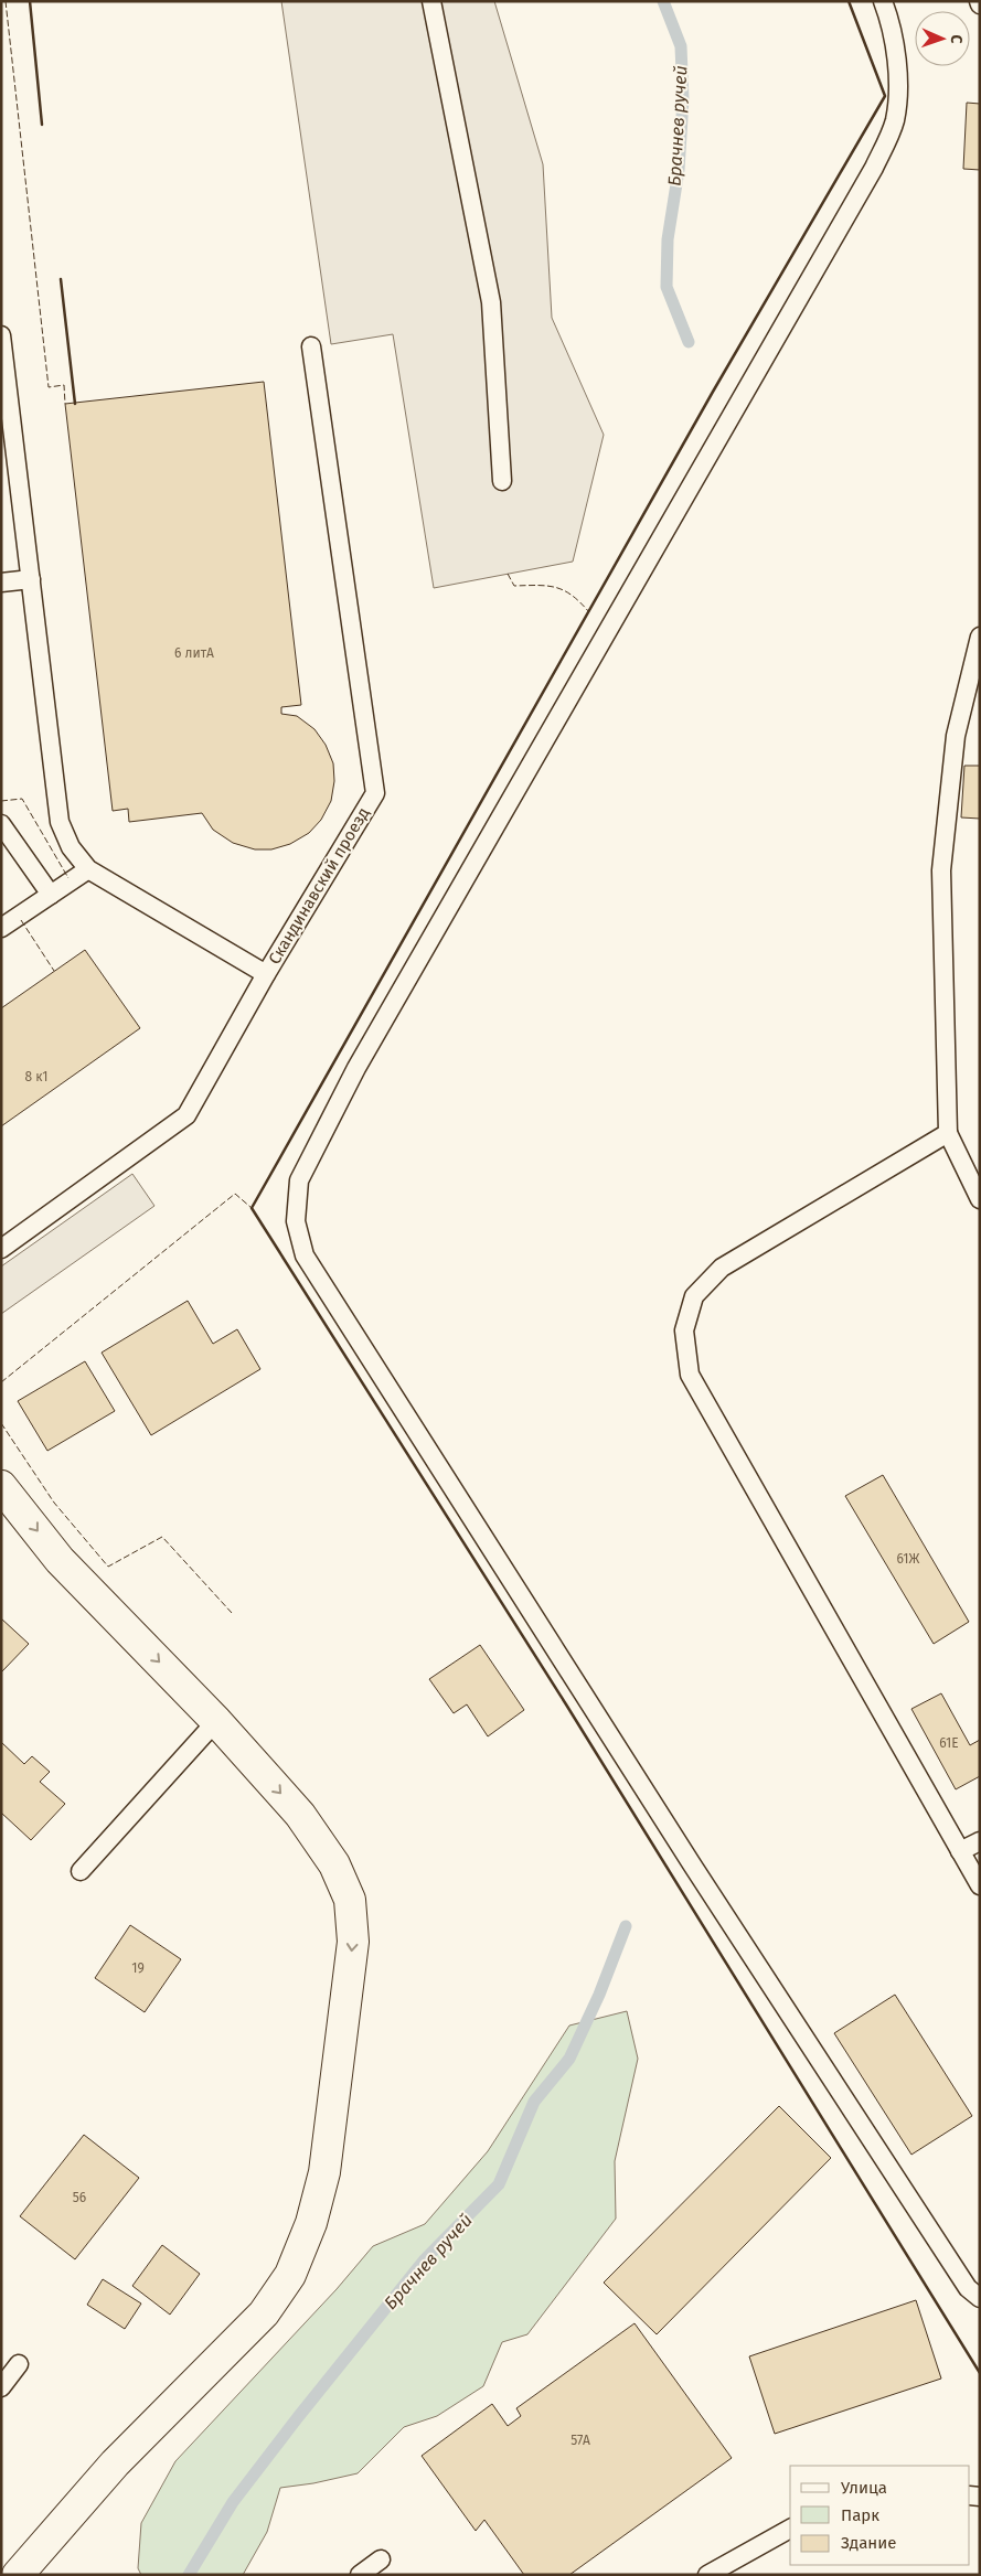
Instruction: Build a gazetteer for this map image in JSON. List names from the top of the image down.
{
  "streets": {
    "lane": ["Скандинавский проезд"]
  },
  "water": ["Брачнев ручей"],
  "house_numbers": [
    "6 литА",
    "8 к1",
    "61Ж",
    "61Е",
    "19",
    "56",
    "57А"
  ],
  "legend": ["Улица", "Парк", "Здание"],
  "north": "right"
}
